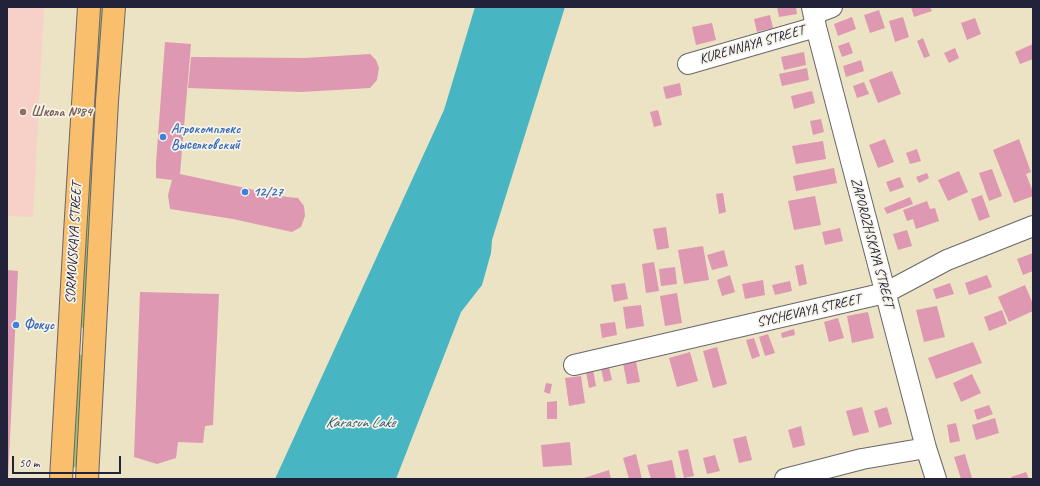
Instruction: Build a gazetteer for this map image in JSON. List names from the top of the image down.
{
  "streets": {
    "main road": ["SORMOVSKAYA STREET"],
    "street": ["KURENNAYA STREET", "ZAPOROZHSKAYA STREET", "SYCHEVAYA STREET"]
  },
  "crossings": [
    ["KURENNAYA STREET", "ZAPOROZHSKAYA STREET"],
    ["ZAPOROZHSKAYA STREET", "SYCHEVAYA STREET"]
  ],
  "water": ["Karasun Lake"],
  "places": [
    "Школа №84",
    "Агрокомплекс Выселковский",
    "12/27",
    "Фокус"
  ],
  "scale_bar": "50 m"
}
